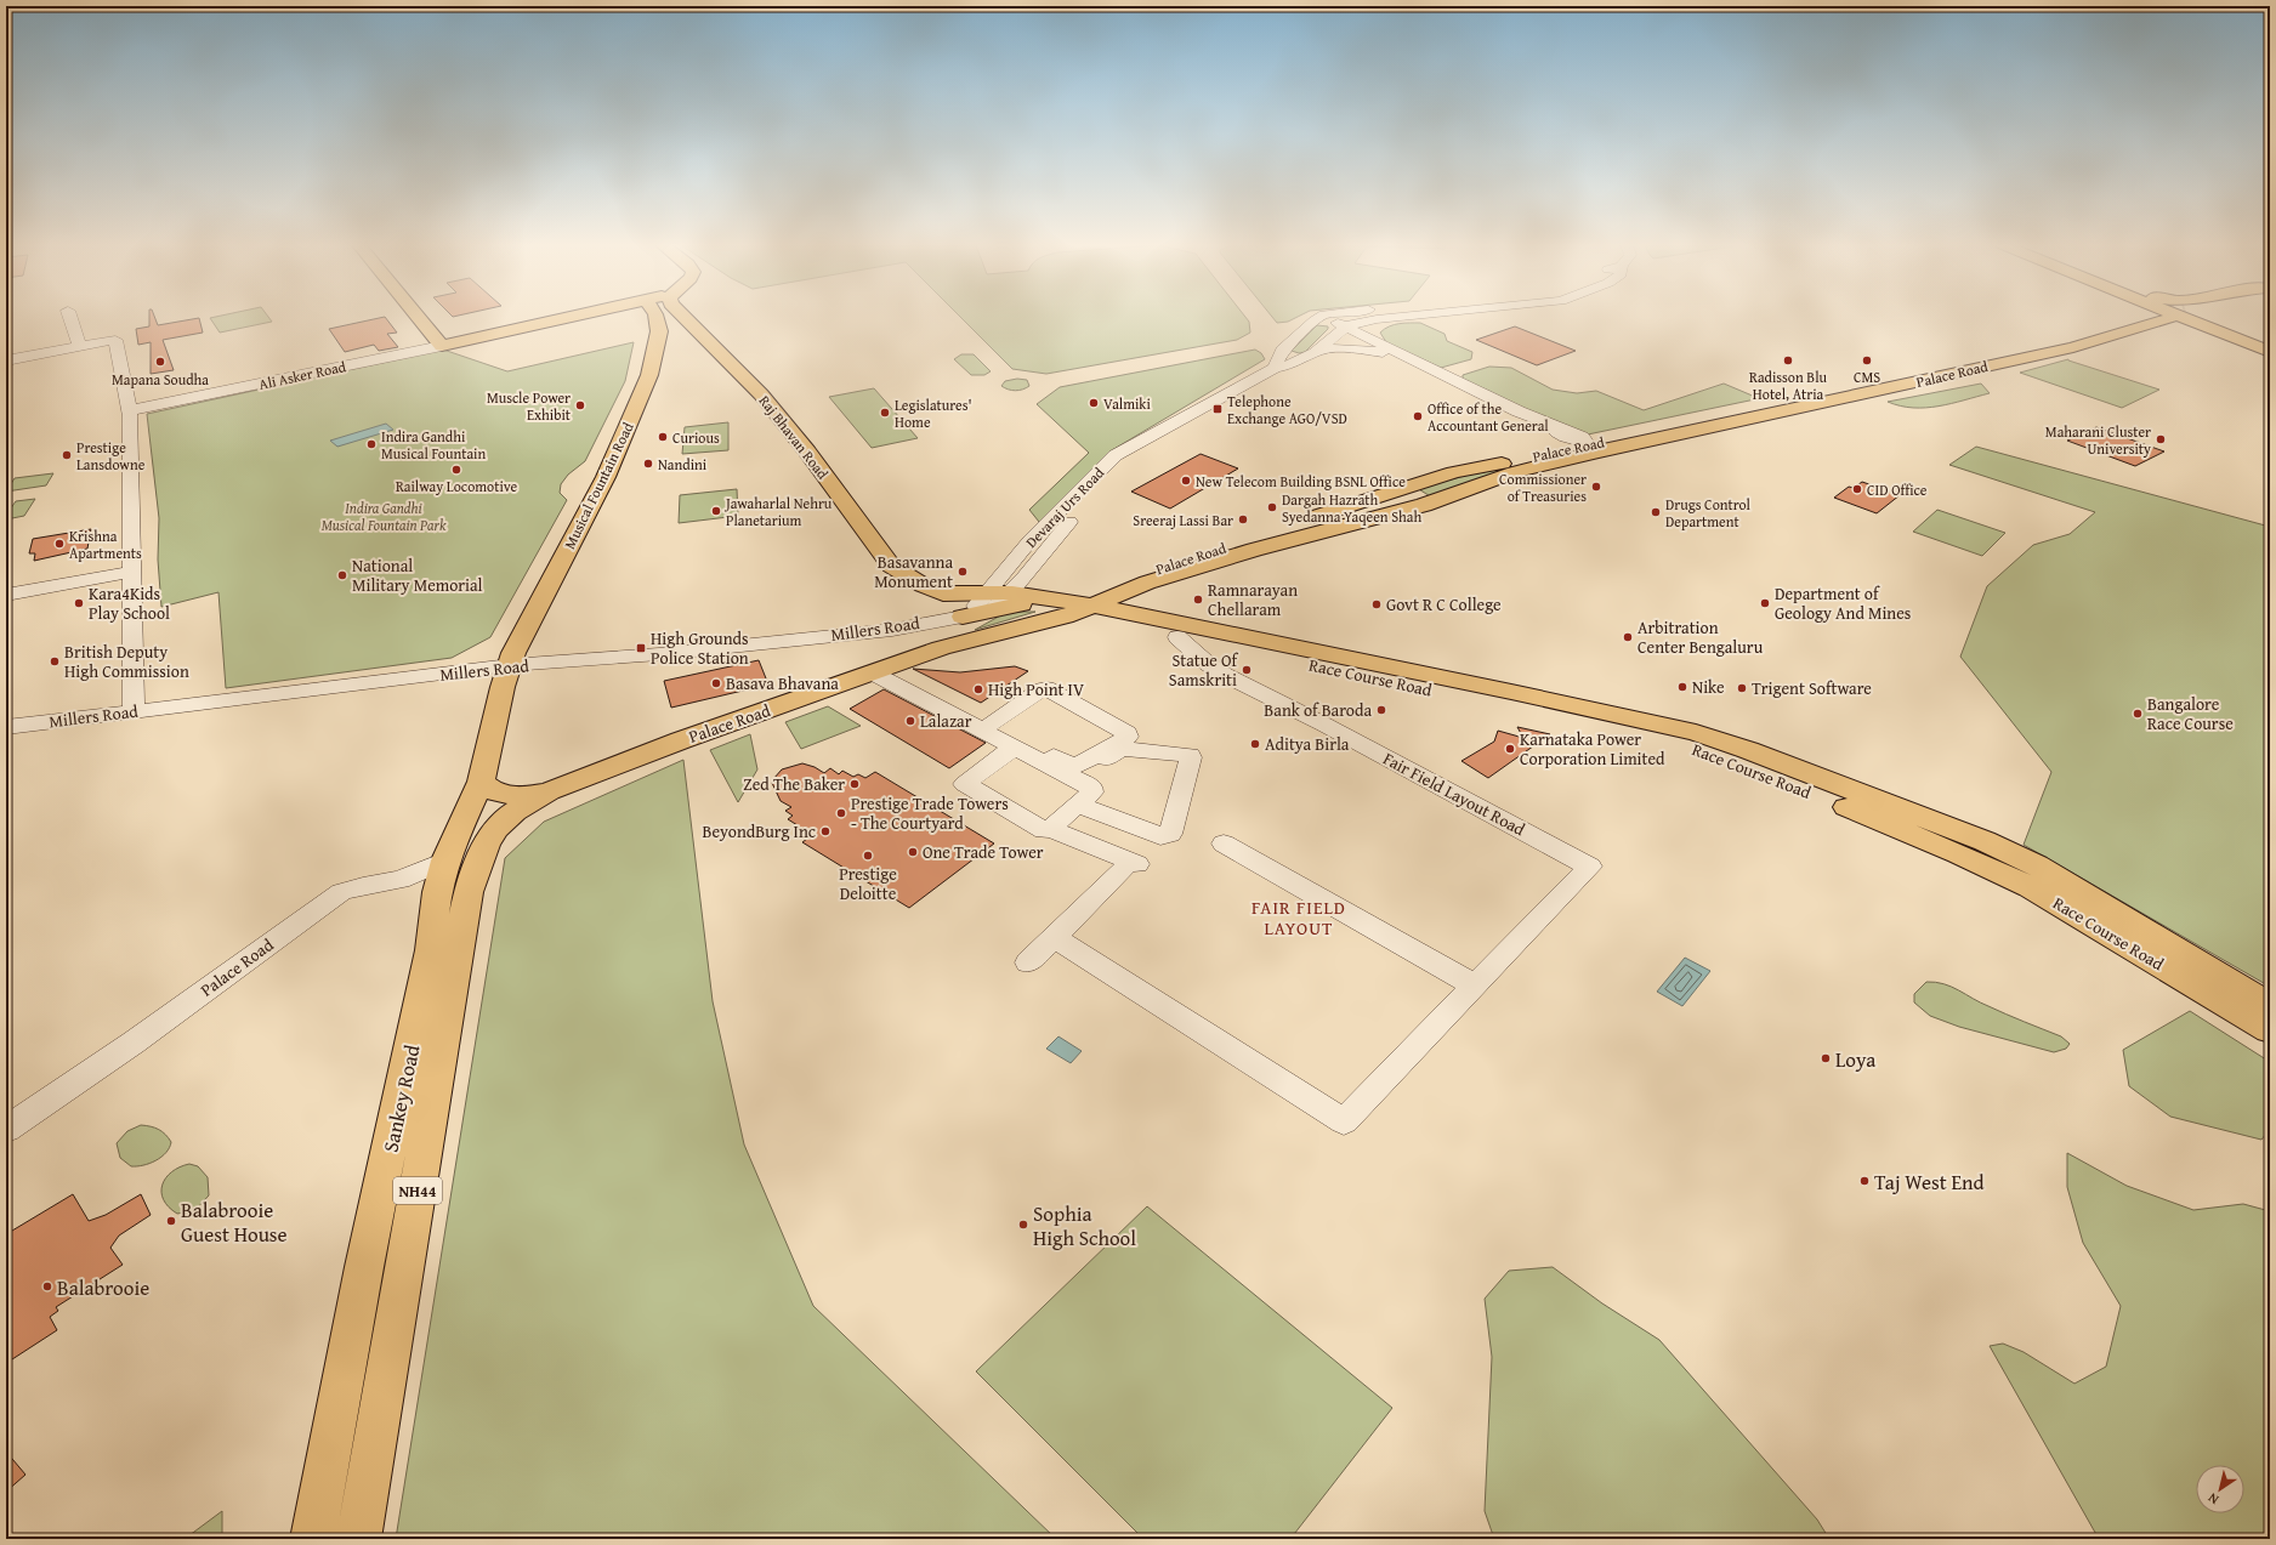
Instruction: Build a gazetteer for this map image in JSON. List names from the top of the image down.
{
  "streets": {
    "main road": [
      "Palace Road",
      "Ali Asker Road",
      "Raj Bhavan Road",
      "Musical Fountain Road",
      "Race Course Road",
      "Sankey Road",
      "NH44"
    ],
    "street": ["Devaraj Urs Road", "Millers Road", "Fair Field Layout Road"]
  },
  "crossings": [
    ["Palace Road", "Raj Bhavan Road"],
    ["Palace Road", "Devaraj Urs Road"],
    ["Palace Road", "Millers Road"],
    ["Palace Road", "Race Course Road"],
    ["Palace Road", "Fair Field Layout Road"],
    ["Palace Road", "Sankey Road"],
    ["Raj Bhavan Road", "Devaraj Urs Road"],
    ["Raj Bhavan Road", "Millers Road"],
    ["Raj Bhavan Road", "Race Course Road"],
    ["Musical Fountain Road", "Millers Road"],
    ["Musical Fountain Road", "Sankey Road"],
    ["Devaraj Urs Road", "Millers Road"],
    ["Devaraj Urs Road", "Race Course Road"],
    ["Millers Road", "Race Course Road"],
    ["Millers Road", "Sankey Road"],
    ["Race Course Road", "Fair Field Layout Road"]
  ],
  "districts": ["FAIR FIELD LAYOUT"],
  "parks": ["Indira Gandhi Musical Fountain Park"],
  "places": {
    "other": [
      "Radisson Blu Hotel, Atria",
      "CMS",
      "Mapana Soudha",
      "Valmiki",
      "Muscle Power Exhibit",
      "Legislatures' Home",
      "Office of the Accountant General",
      "Curious",
      "Maharani Cluster University",
      "Indira Gandhi Musical Fountain",
      "Prestige Lansdowne",
      "Nandini",
      "Railway Locomotive",
      "New Telecom Building BSNL Office",
      "Commissioner of Treasuries",
      "CID Office",
      "Dargah Hazrath Syedanna Yaqeen Shah",
      "Jawaharlal Nehru Planetarium",
      "Drugs Control Department",
      "Sreeraj Lassi Bar",
      "Krishna Apartments",
      "Basavanna Monument",
      "National Military Memorial",
      "Ramnarayan Chellaram",
      "Kara4Kids Play School",
      "Department of Geology And Mines",
      "Govt R C College",
      "Arbitration Center Bengaluru",
      "British Deputy High Commission",
      "Statue Of Samskriti",
      "Basava Bhavana",
      "Nike",
      "Trigent Software",
      "High Point IV",
      "Bank of Baroda",
      "Bangalore Race Course",
      "Lalazar",
      "Aditya Birla",
      "Karnataka Power Corporation Limited",
      "Zed The Baker",
      "Prestige Trade Towers - The Courtyard",
      "BeyondBurg Inc",
      "One Trade Tower",
      "Prestige Deloitte",
      "Loya",
      "Taj West End",
      "Balabrooie Guest House",
      "Sophia High School",
      "Balabrooie"
    ],
    "transit": ["Telephone Exchange AGO/VSD", "High Grounds Police Station"]
  },
  "north": "bottom left"
}
